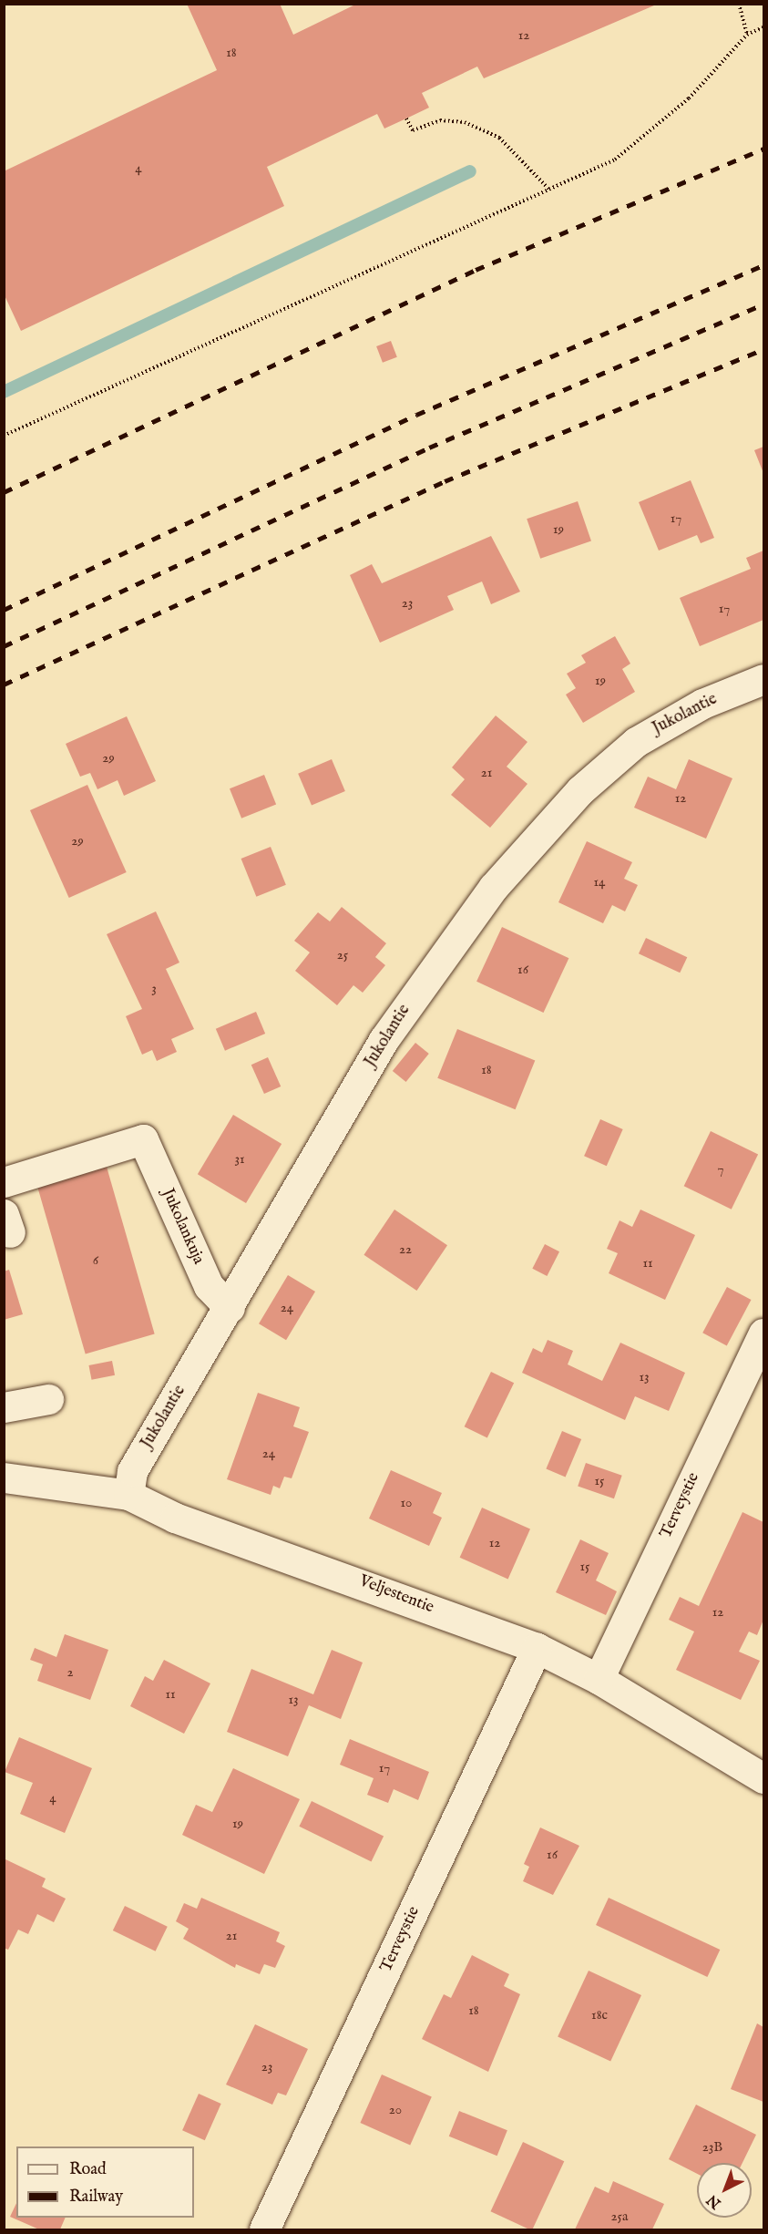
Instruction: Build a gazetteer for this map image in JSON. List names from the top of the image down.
{
  "streets": {
    "street": [
      "Jukolantie",
      "Jukolankuja",
      "Terveystie",
      "Veljestentie"
    ]
  },
  "crossings": [
    ["Jukolantie", "Jukolankuja"],
    ["Jukolantie", "Veljestentie"],
    ["Terveystie", "Veljestentie"]
  ],
  "house_numbers": [
    "12",
    "18",
    "4",
    "17",
    "19",
    "23",
    "17",
    "19",
    "29",
    "21",
    "12",
    "29",
    "14",
    "25",
    "16",
    "3",
    "18",
    "31",
    "7",
    "22",
    "6",
    "11",
    "24",
    "13",
    "24",
    "15",
    "10",
    "12",
    "15",
    "12",
    "2",
    "11",
    "13",
    "17",
    "4",
    "19",
    "16",
    "21",
    "18",
    "18c",
    "23",
    "20",
    "23B",
    "25a"
  ],
  "legend": ["Road", "Railway"],
  "north": "bottom left"
}
